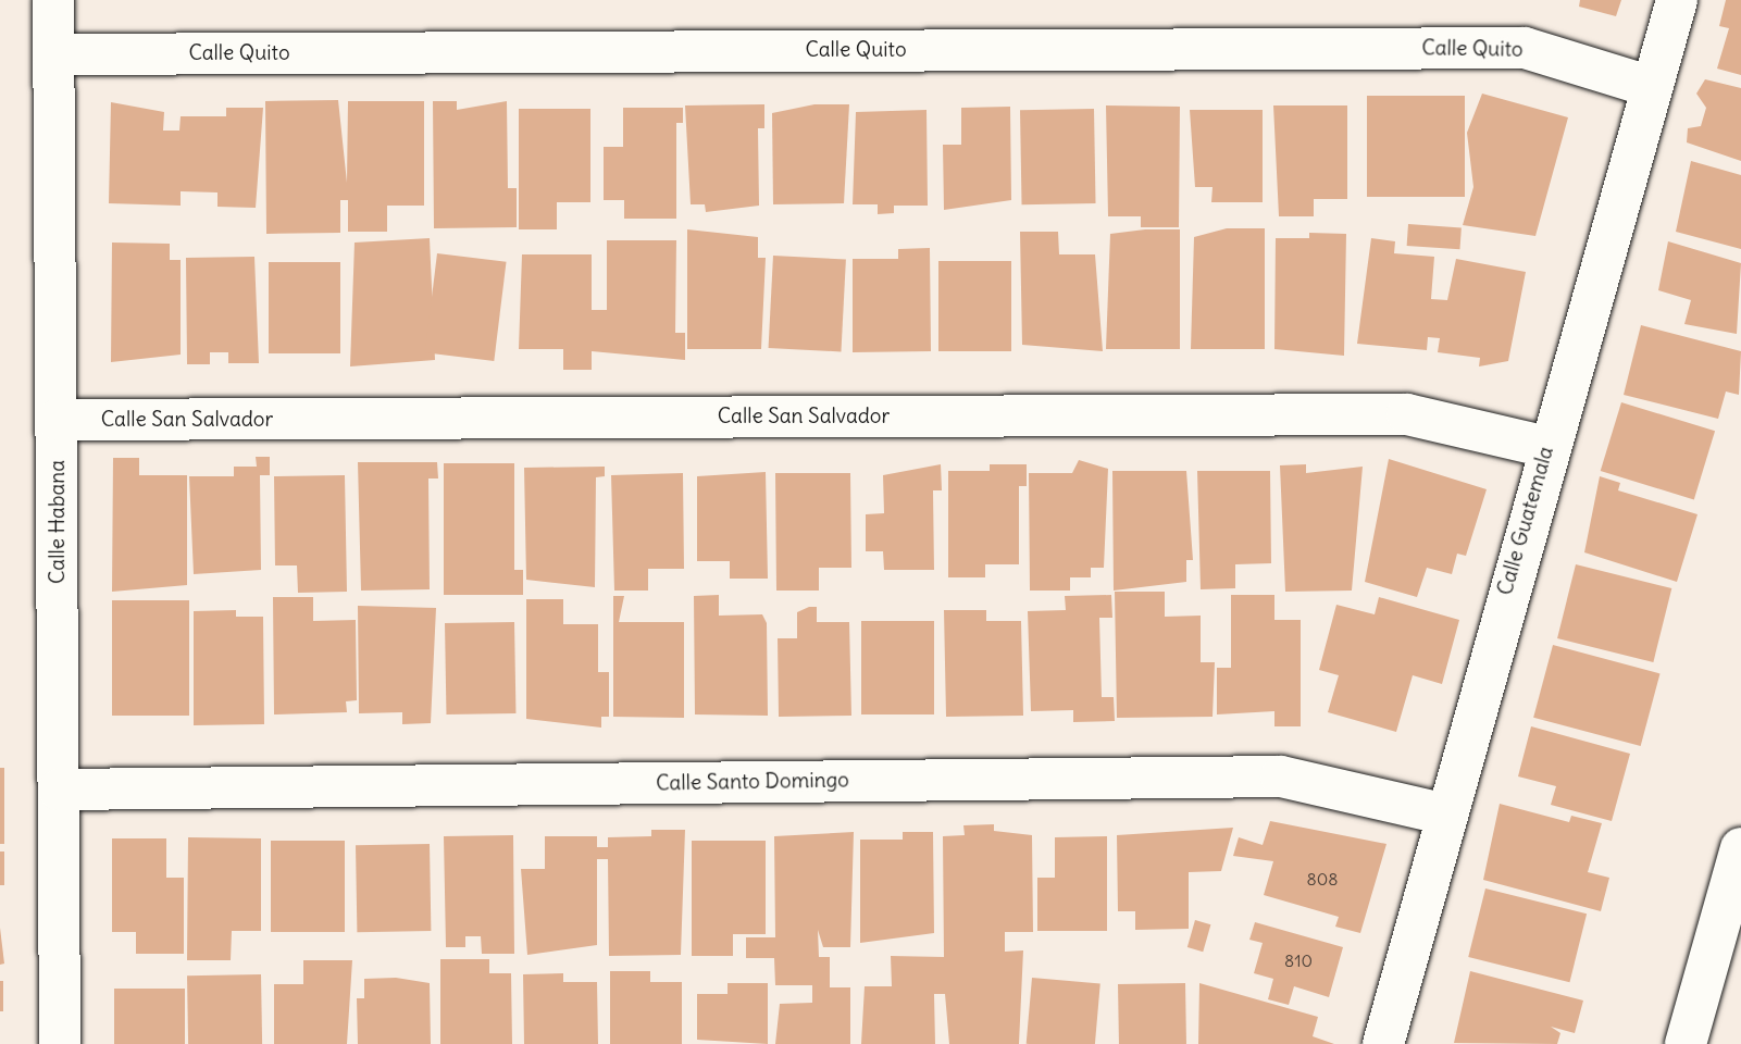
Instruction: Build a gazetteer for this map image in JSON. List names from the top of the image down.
{
  "streets": {
    "main road": [
      "Calle Quito",
      "Calle San Salvador",
      "Calle Guatemala",
      "Calle Habana",
      "Calle Santo Domingo"
    ]
  },
  "crossings": [
    ["Calle Quito", "Calle Guatemala"],
    ["Calle Quito", "Calle Habana"],
    ["Calle San Salvador", "Calle Guatemala"],
    ["Calle San Salvador", "Calle Habana"],
    ["Calle Guatemala", "Calle Santo Domingo"],
    ["Calle Habana", "Calle Santo Domingo"]
  ],
  "house_numbers": ["808", "810"]
}
